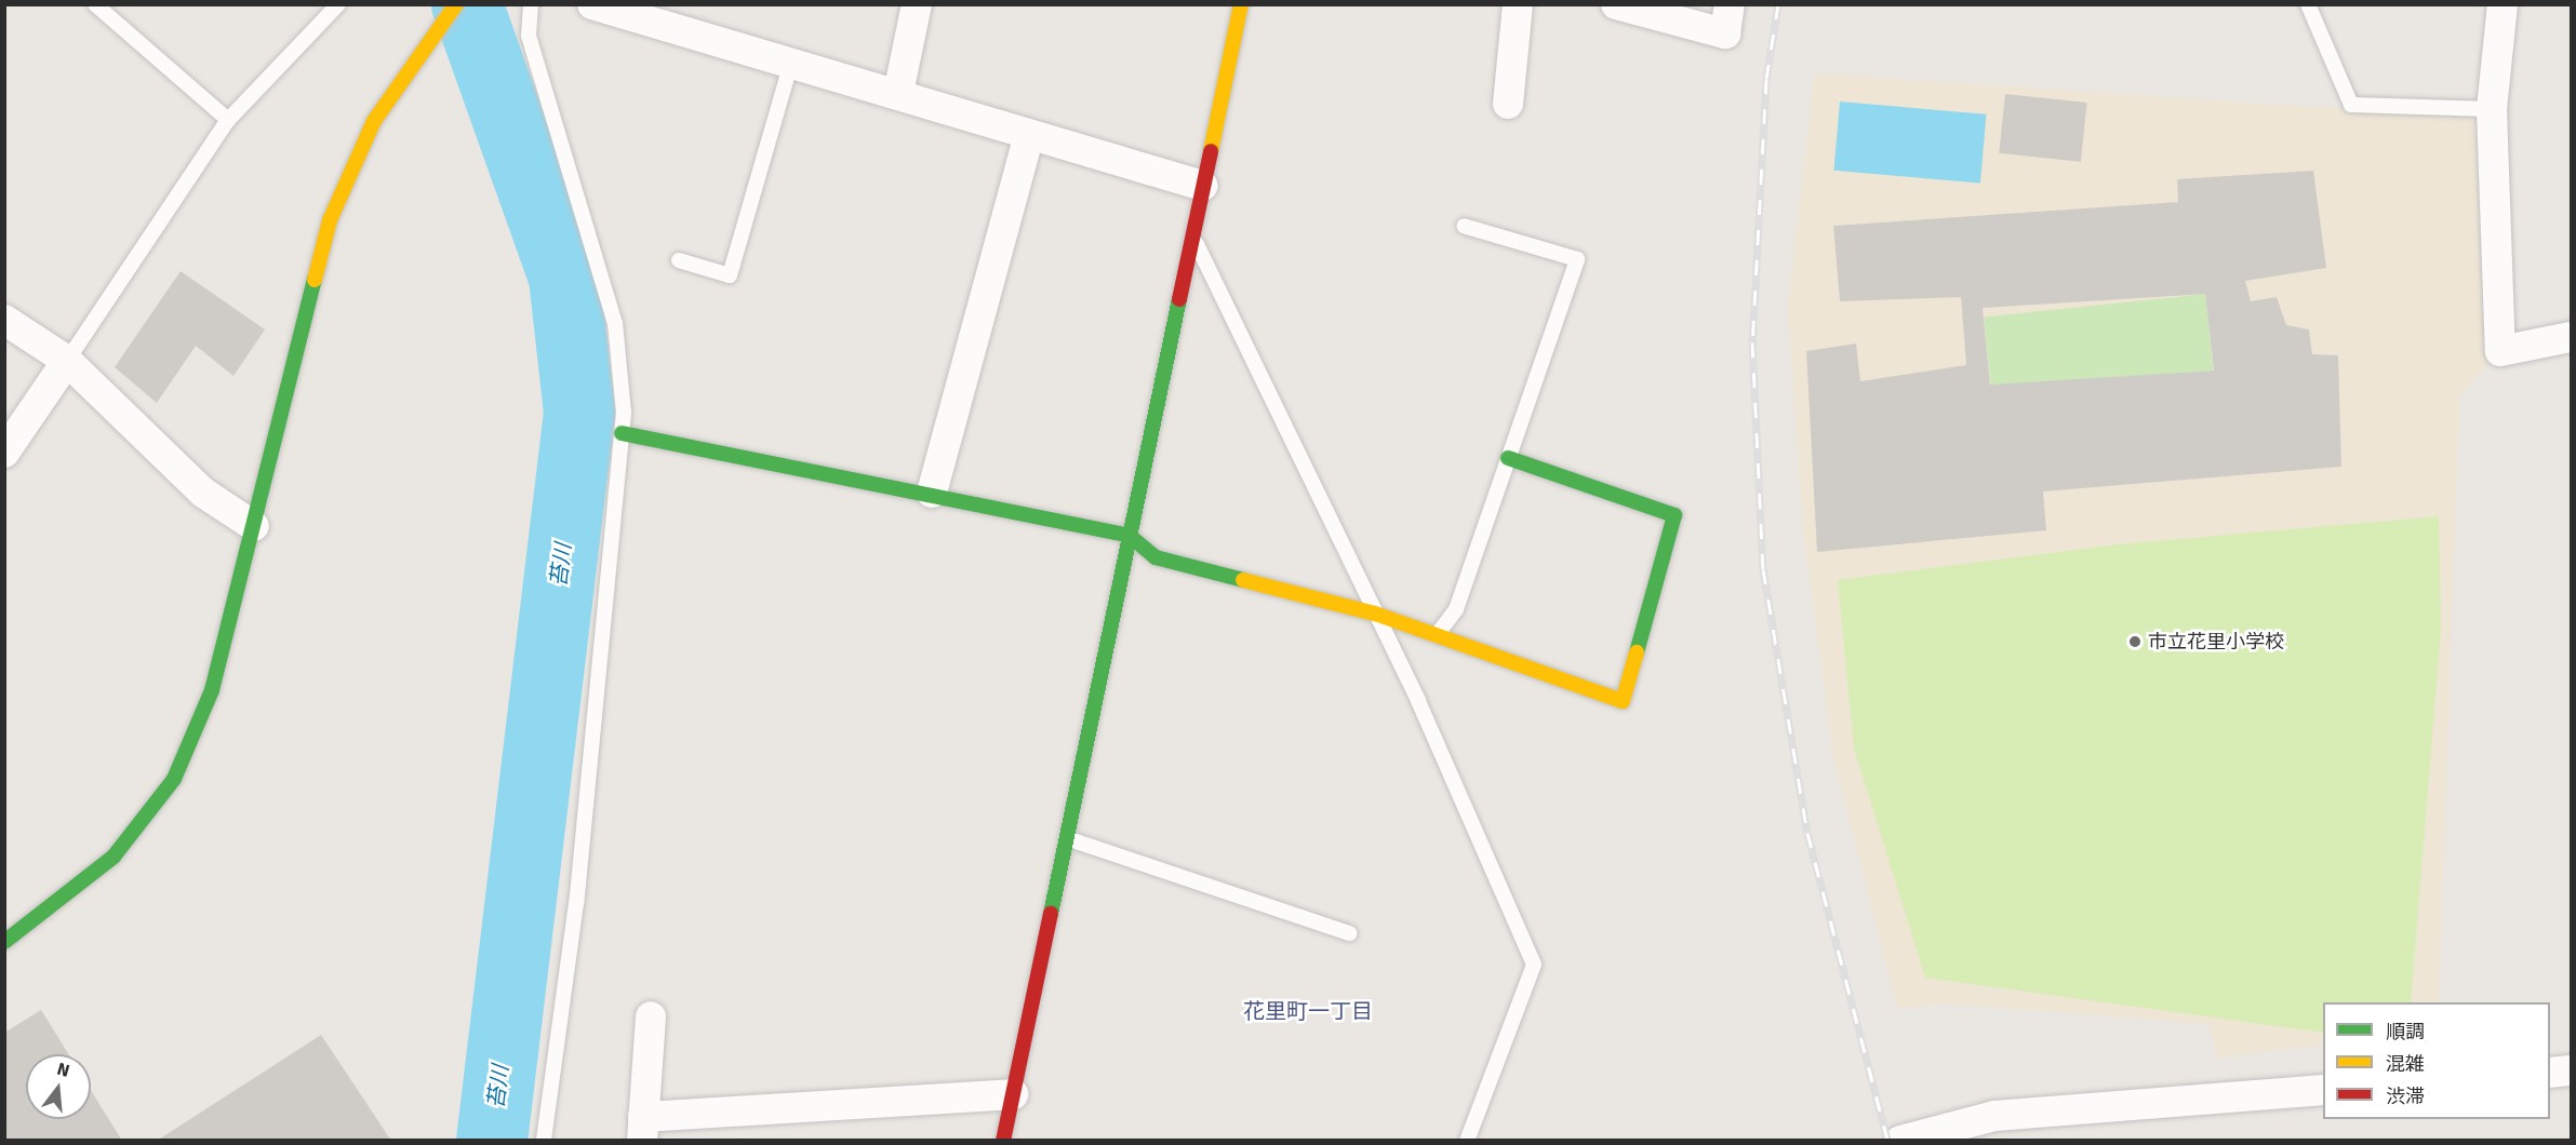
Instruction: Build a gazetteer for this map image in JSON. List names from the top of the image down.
{
  "districts": ["花里町一丁目"],
  "water": ["苔川"],
  "places": ["市立花里小学校"],
  "legend": ["順調", "混雑", "渋滞"],
  "north": "top"
}
